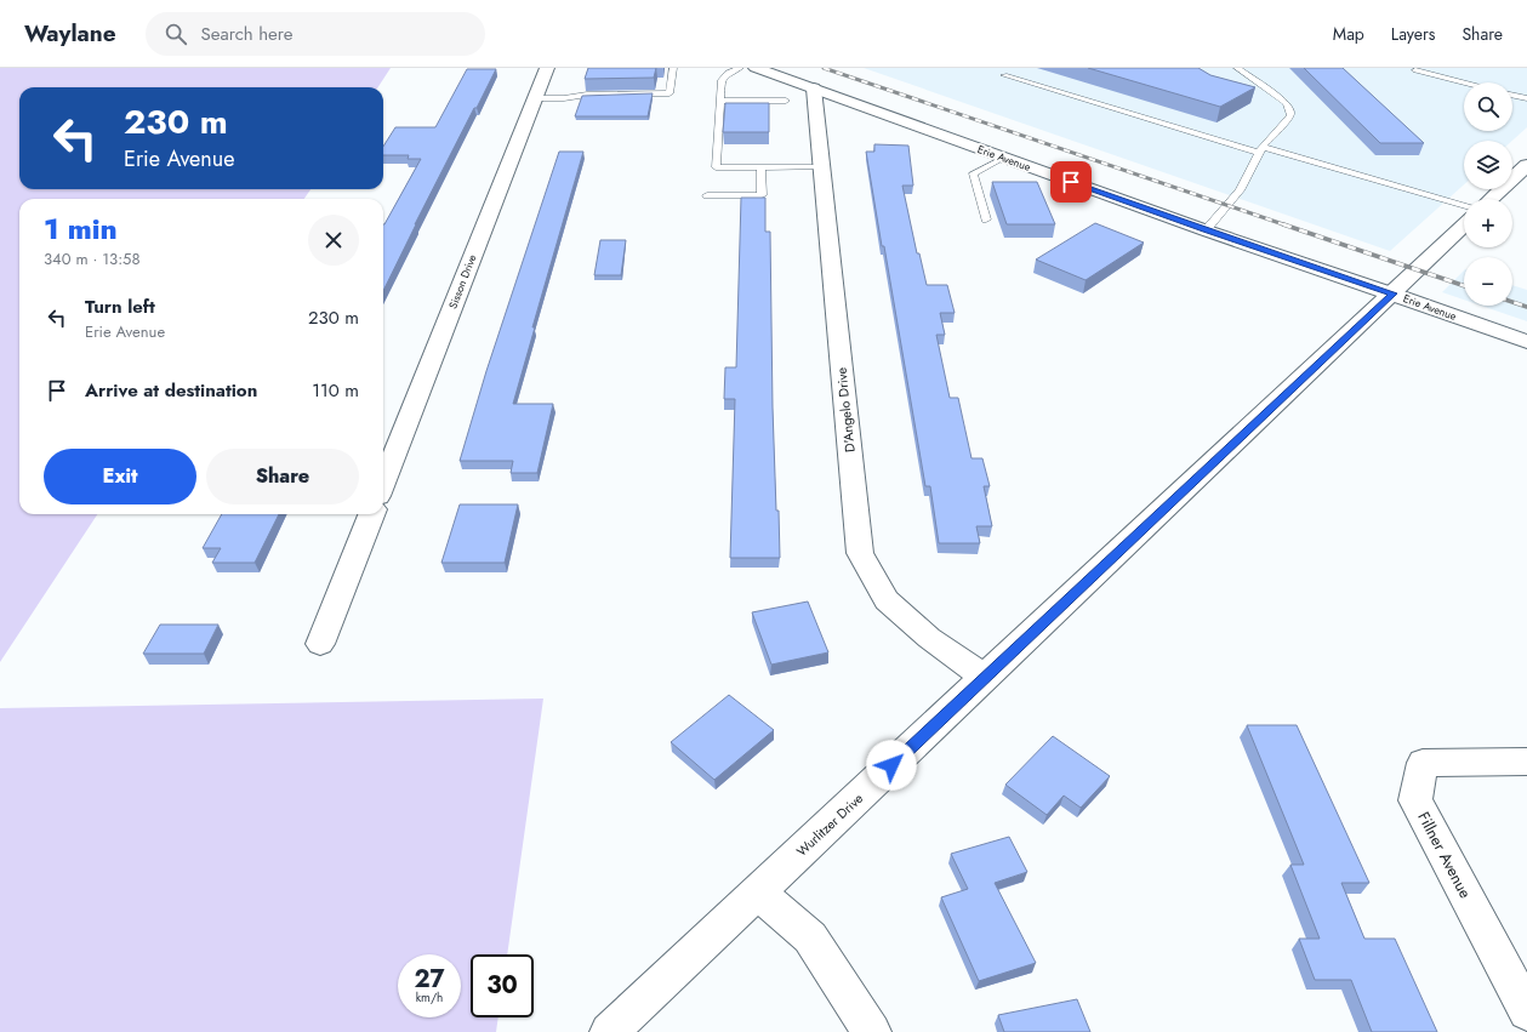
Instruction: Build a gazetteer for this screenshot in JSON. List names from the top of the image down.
{
  "streets": {
    "street": [
      "Erie Avenue",
      "Sisson Drive",
      "D'Angelo Drive",
      "Wurlitzer Drive",
      "Fillner Avenue"
    ]
  },
  "crossings": [
    ["Erie Avenue", "D'Angelo Drive"],
    ["Erie Avenue", "Wurlitzer Drive"],
    ["D'Angelo Drive", "Wurlitzer Drive"]
  ],
  "page": {
    "header": "Waylane",
    "search": "Search here",
    "nav": ["Map", "Layers", "Share"],
    "map_buttons": ["+", "−"],
    "turn": ["230 m", "Erie Avenue"],
    "heading": ["1 min", "340 m · 13:58"],
    "list": [
      {
        "name": "Turn left",
        "note": "Erie Avenue",
        "value": "230 m"
      },
      {
        "name": "Arrive at destination",
        "value": "110 m"
      }
    ],
    "buttons": ["Exit", "Share"],
    "speed": "27 km/h",
    "limit": "30"
  }
}
